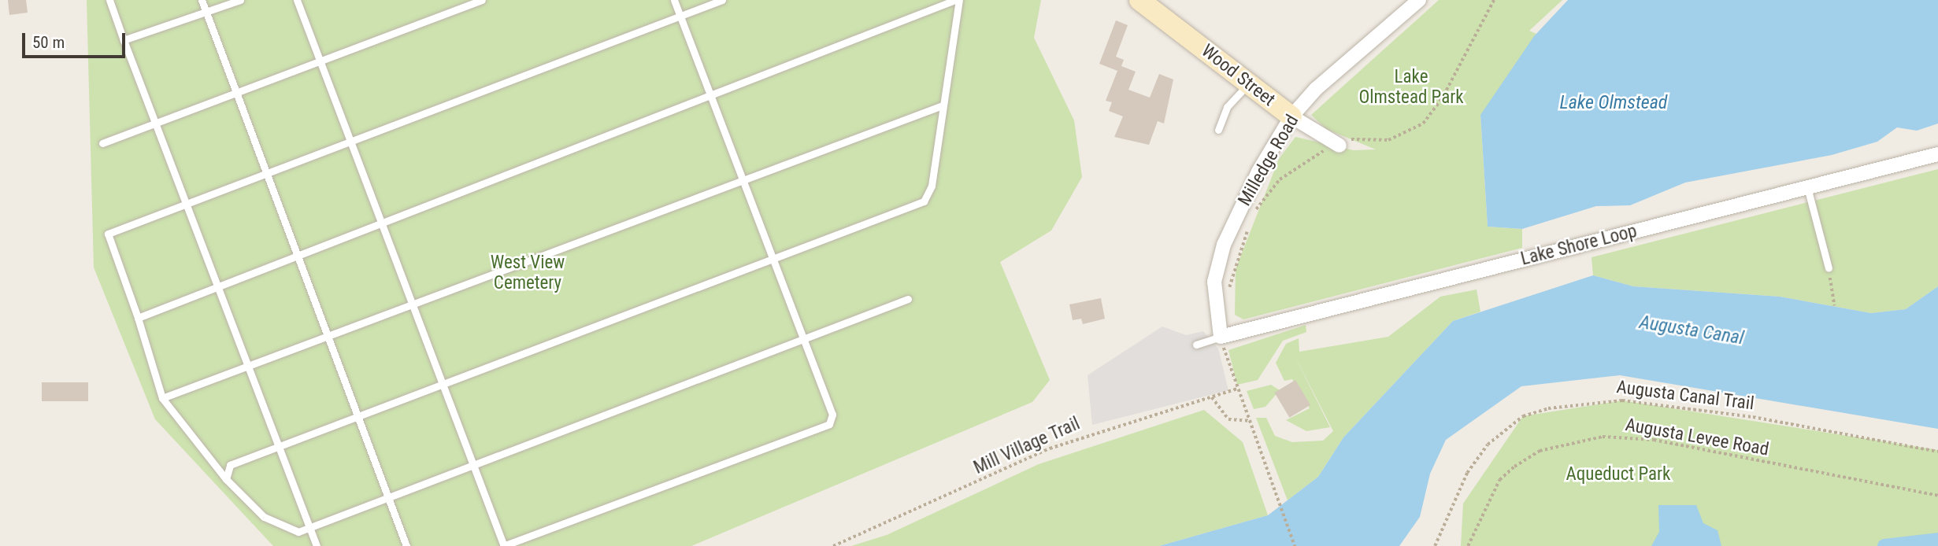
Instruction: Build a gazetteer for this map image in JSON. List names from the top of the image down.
{
  "streets": {
    "street": ["Wood Street", "Milledge Road", "Lake Shore Loop"],
    "path": ["Augusta Canal Trail", "Augusta Levee Road", "Mill Village Trail"]
  },
  "crossings": [
    ["Wood Street", "Milledge Road"],
    ["Milledge Road", "Lake Shore Loop"]
  ],
  "water": ["Lake Olmstead", "Augusta Canal"],
  "parks": ["Lake Olmstead Park", "West View Cemetery", "Aqueduct Park"],
  "scale_bar": "50 m"
}
